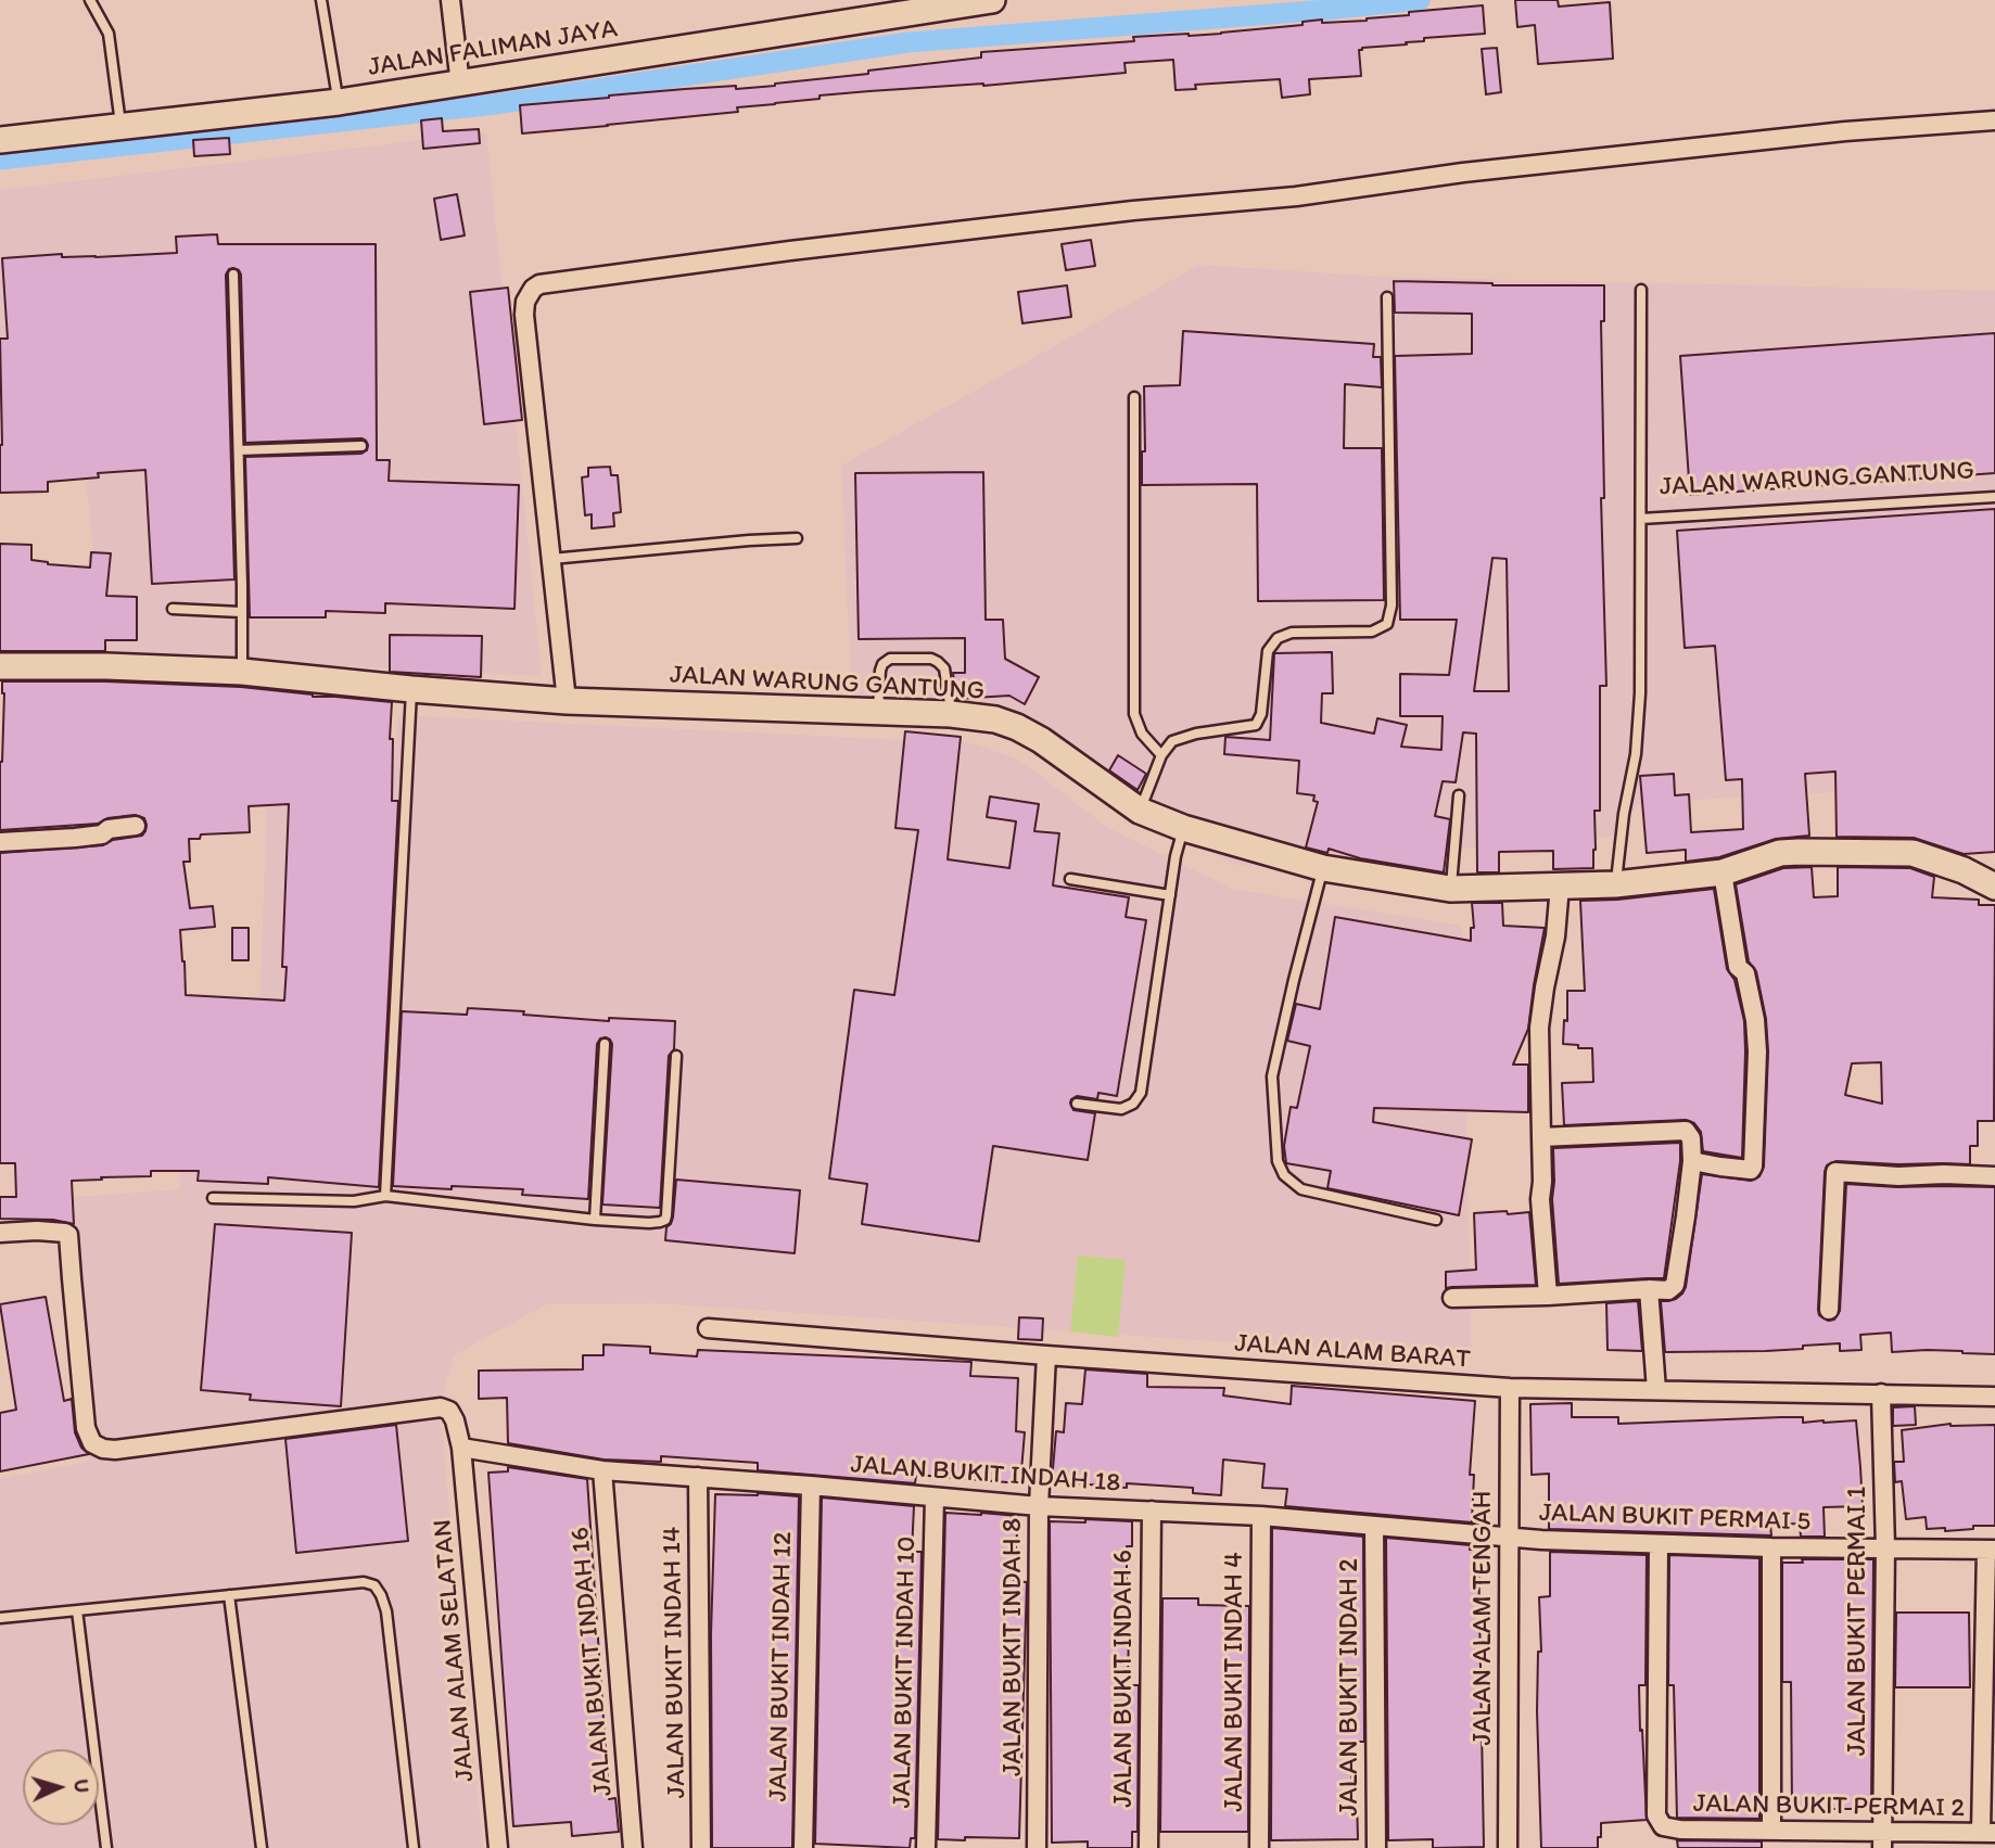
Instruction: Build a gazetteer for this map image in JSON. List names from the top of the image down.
{
  "streets": {
    "street": [
      "JALAN FALIMAN JAYA",
      "JALAN WARUNG GANTUNG",
      "JALAN ALAM BARAT",
      "JALAN BUKIT INDAH 18",
      "JALAN BUKIT PERMAI 5",
      "JALAN ALAM TENGAH",
      "JALAN BUKIT PERMAI 1",
      "JALAN BUKIT INDAH 8",
      "JALAN ALAM SELATAN",
      "JALAN BUKIT INDAH 16",
      "JALAN BUKIT INDAH 14",
      "JALAN BUKIT INDAH 12",
      "JALAN BUKIT INDAH 10",
      "JALAN BUKIT INDAH 6",
      "JALAN BUKIT INDAH 4",
      "JALAN BUKIT INDAH 2",
      "JALAN BUKIT PERMAI 2"
    ]
  },
  "crossings": [
    ["JALAN ALAM BARAT", "JALAN ALAM TENGAH"],
    ["JALAN ALAM BARAT", "JALAN BUKIT PERMAI 1"],
    ["JALAN ALAM BARAT", "JALAN BUKIT INDAH 8"],
    ["JALAN BUKIT INDAH 18", "JALAN BUKIT PERMAI 5"],
    ["JALAN BUKIT INDAH 18", "JALAN ALAM TENGAH"],
    ["JALAN BUKIT INDAH 18", "JALAN BUKIT INDAH 8"],
    ["JALAN BUKIT INDAH 18", "JALAN ALAM SELATAN"],
    ["JALAN BUKIT INDAH 18", "JALAN BUKIT INDAH 16"],
    ["JALAN BUKIT INDAH 18", "JALAN BUKIT INDAH 14"],
    ["JALAN BUKIT INDAH 18", "JALAN BUKIT INDAH 12"],
    ["JALAN BUKIT INDAH 18", "JALAN BUKIT INDAH 10"],
    ["JALAN BUKIT INDAH 18", "JALAN BUKIT INDAH 6"],
    ["JALAN BUKIT INDAH 18", "JALAN BUKIT INDAH 4"],
    ["JALAN BUKIT INDAH 18", "JALAN BUKIT INDAH 2"],
    ["JALAN BUKIT PERMAI 5", "JALAN ALAM TENGAH"],
    ["JALAN BUKIT PERMAI 5", "JALAN BUKIT PERMAI 1"],
    ["JALAN BUKIT PERMAI 5", "JALAN BUKIT PERMAI 2"],
    ["JALAN BUKIT PERMAI 1", "JALAN BUKIT PERMAI 2"]
  ],
  "north": "right"
}
